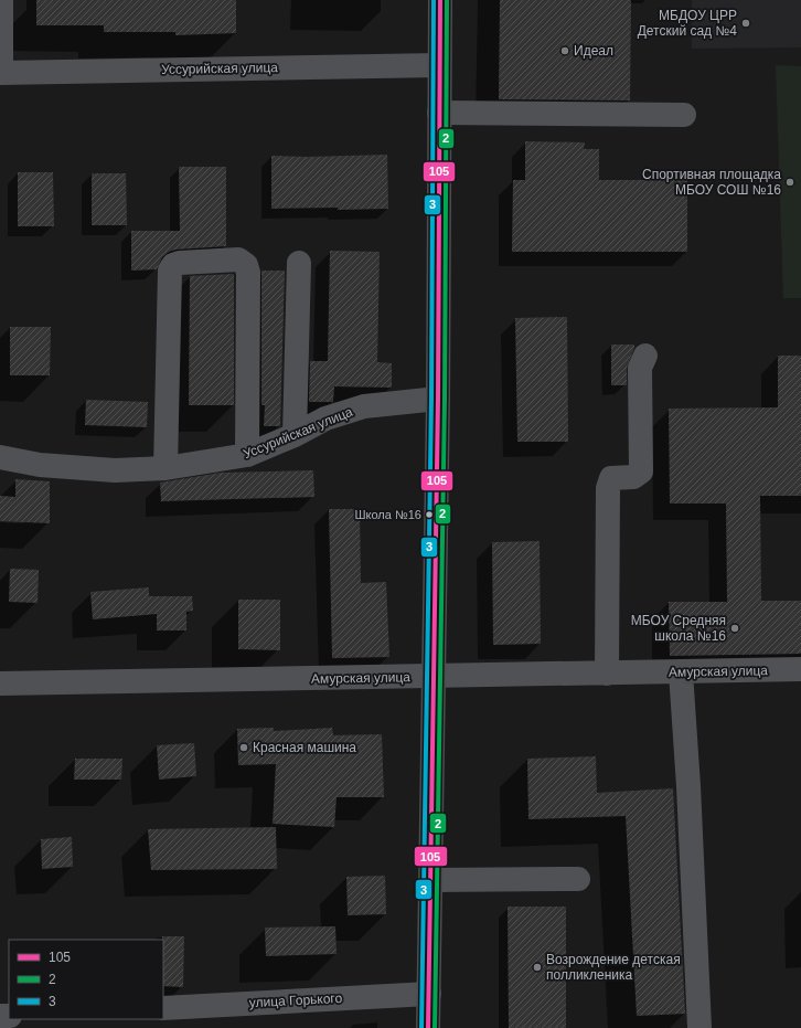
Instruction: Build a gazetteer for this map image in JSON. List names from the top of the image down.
{
  "streets": {
    "street": ["Уссурийская улица", "Амурская улица", "улица Горького"]
  },
  "places": [
    "МБДОУ ЦРР Детский сад №4",
    "Идеал",
    "Спортивная площадка МБОУ СОШ №16",
    "Школа №16",
    "МБОУ Средняя школа №16",
    "Красная машина",
    "Возрождение детская полликленика"
  ],
  "lines": ["transit line 105", "transit line 2", "transit line 3"],
  "legend": ["105", "2", "3"]
}
